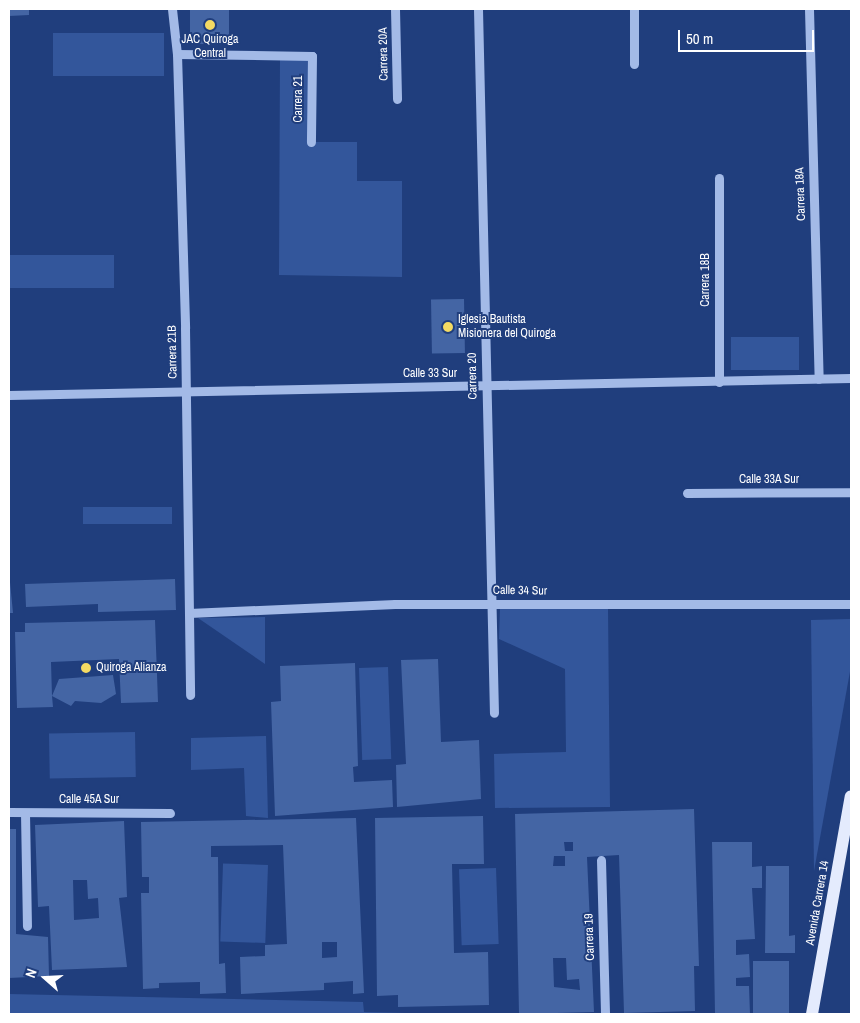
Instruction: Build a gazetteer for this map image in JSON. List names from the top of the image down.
{
  "streets": {
    "main road": ["Avenida Carrera 14"],
    "street": [
      "Carrera 20A",
      "Carrera 21",
      "Carrera 18A",
      "Carrera 18B",
      "Carrera 21B",
      "Calle 33 Sur",
      "Carrera 20",
      "Calle 33A Sur",
      "Calle 34 Sur",
      "Calle 45A Sur",
      "Carrera 19"
    ]
  },
  "crossings": [
    ["Carrera 21", "Carrera 21B"],
    ["Carrera 18A", "Calle 33 Sur"],
    ["Carrera 18B", "Calle 33 Sur"],
    ["Carrera 21B", "Calle 33 Sur"],
    ["Carrera 21B", "Calle 34 Sur"],
    ["Calle 33 Sur", "Carrera 20"],
    ["Carrera 20", "Calle 34 Sur"]
  ],
  "places": ["JAC Quiroga Central", "Iglesia Bautista Misionera del Quiroga", "Quiroga Alianza"],
  "scale_bar": "50 m",
  "north": "left"
}
